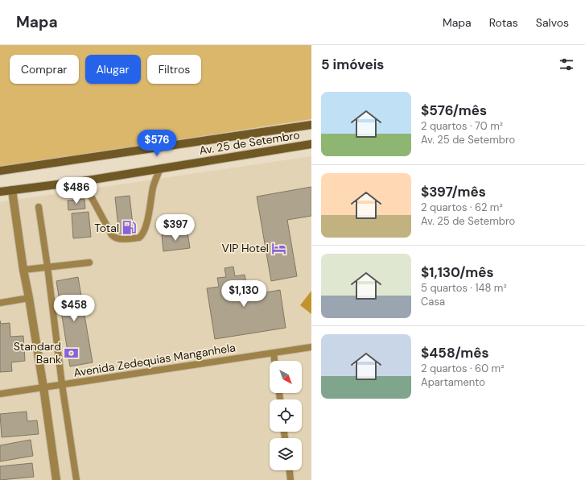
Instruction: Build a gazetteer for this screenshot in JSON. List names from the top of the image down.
{
  "streets": {
    "main road": ["Av. 25 de Setembro"],
    "lane": ["Avenida Zedequias Manganhela"]
  },
  "places": {
    "fuel station": ["Total"],
    "hotel": ["VIP Hotel"],
    "bank": ["Standard Bank"]
  },
  "north": "bottom right",
  "page": {
    "header": "Mapa",
    "nav": ["Mapa", "Rotas", "Salvos"],
    "heading": "5 imóveis",
    "chip": ["Comprar", "Alugar", "Filtros"],
    "list": [
      {
        "name": "$576/mês",
        "note": "2 quartos · 70 m² · Av. 25 de Setembro"
      },
      {
        "name": "$397/mês",
        "note": "2 quartos · 62 m² · Av. 25 de Setembro"
      },
      {
        "name": "$1,130/mês",
        "note": "5 quartos · 148 m² · Casa"
      },
      {
        "name": "$458/mês",
        "note": "2 quartos · 60 m² · Apartamento"
      }
    ],
    "price": [
      "$576",
      "$486",
      "$397",
      "$1,130",
      "$458"
    ]
  }
}
